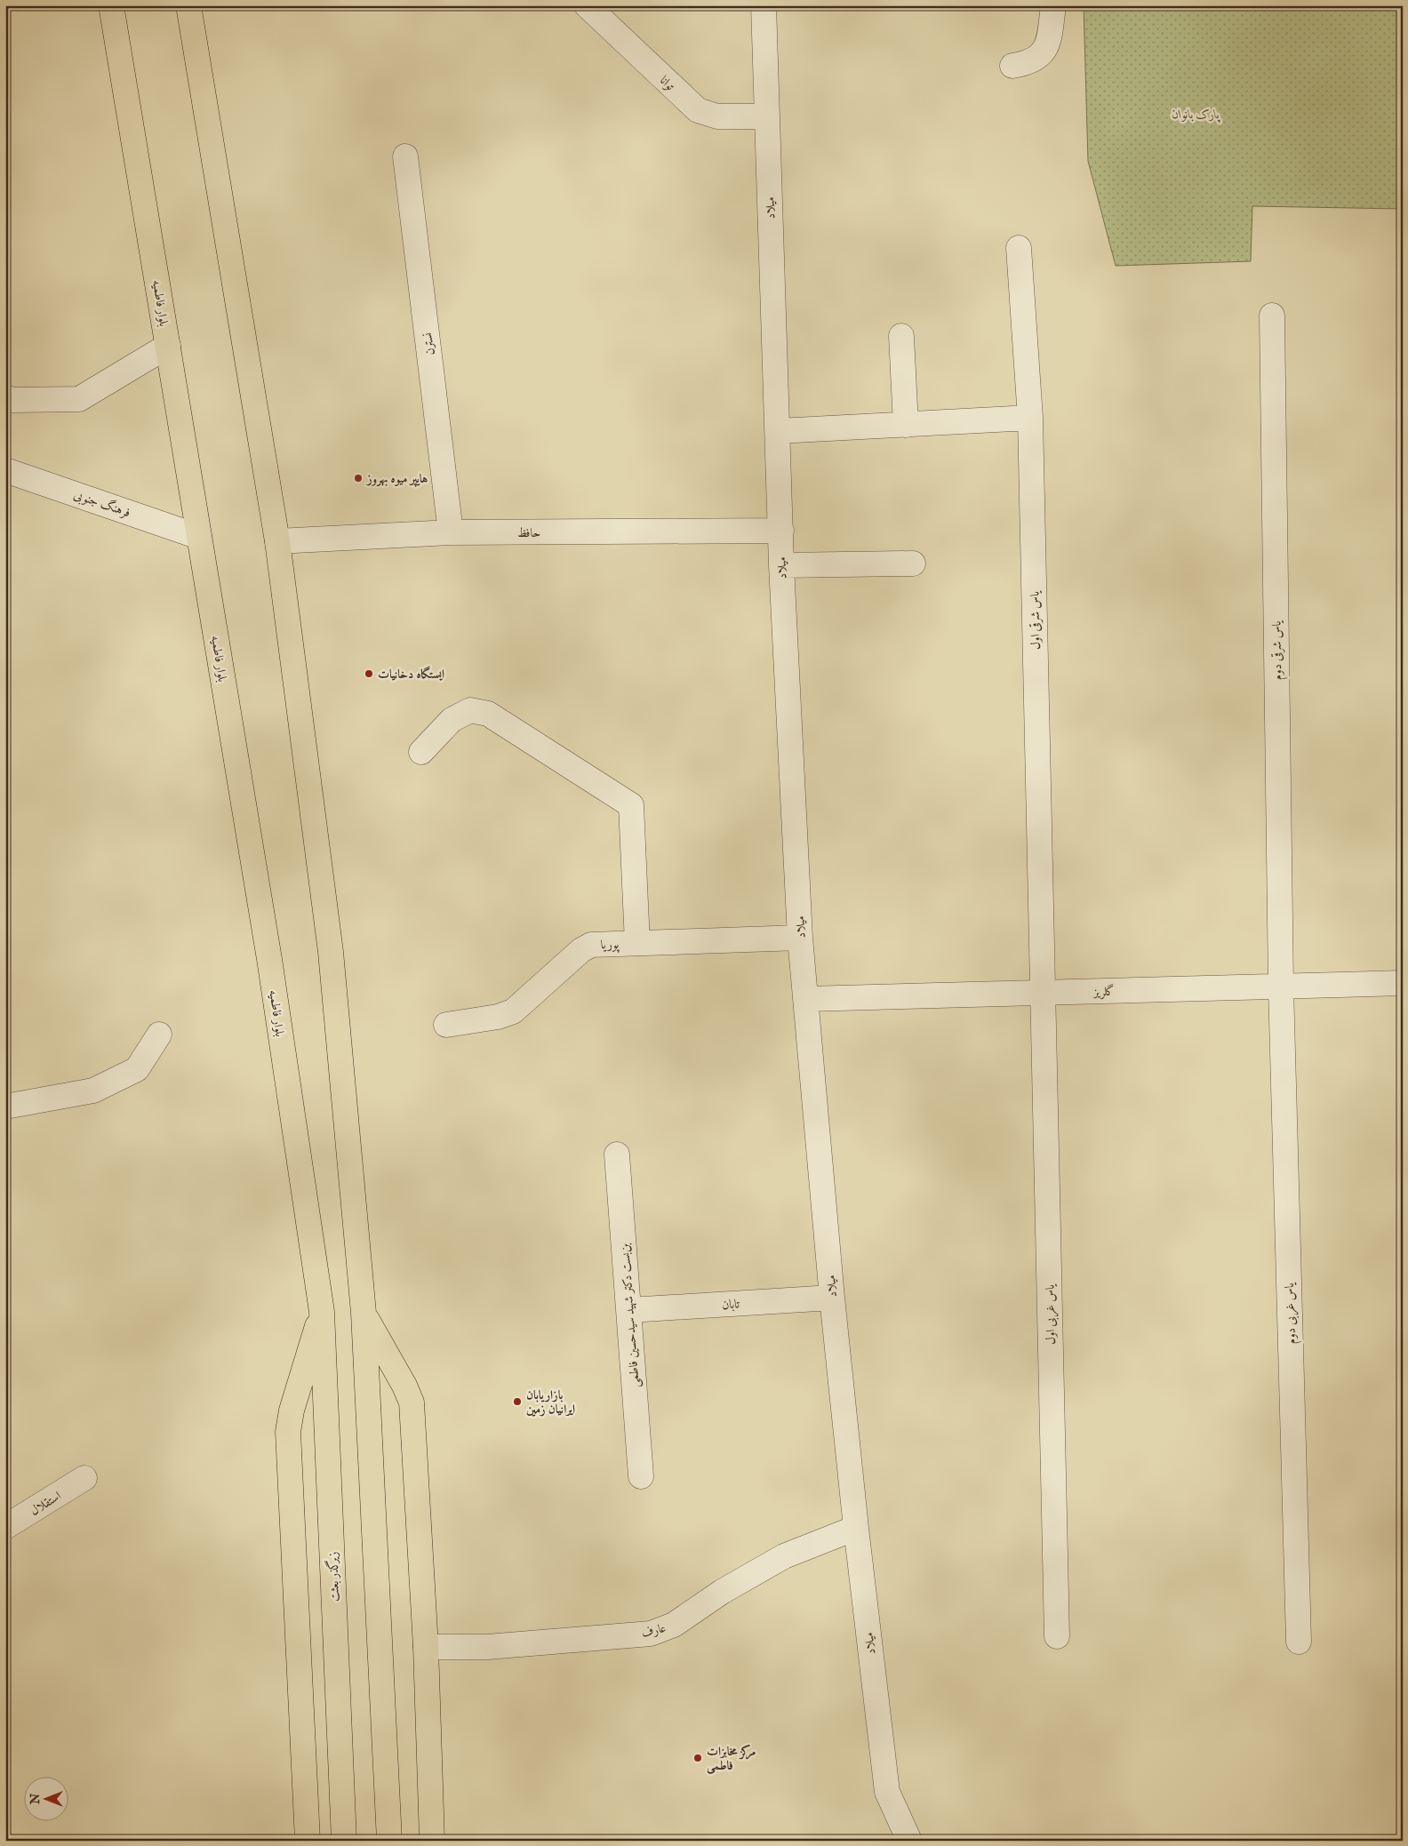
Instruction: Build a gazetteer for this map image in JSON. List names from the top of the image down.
{
  "streets": {
    "highway": ["بلوار فاطمیه", "زیرگذر بعثت"],
    "street": [
      "توانا",
      "میلاد",
      "نسترن",
      "فرهنگ جنوبی",
      "حافظ",
      "یاس شرقی اول",
      "یاس شرقی دوم",
      "پوریا",
      "گلریز",
      "تابان",
      "یاس غربی دوم",
      "یاس غربی اول",
      "بن‌بست دکتر شهید سیدحسین فاطمی",
      "استقلال",
      "عارف"
    ]
  },
  "crossings": [
    ["توانا", "میلاد"],
    ["میلاد", "حافظ"],
    ["میلاد", "پوریا"],
    ["میلاد", "گلریز"],
    ["میلاد", "تابان"],
    ["میلاد", "عارف"],
    ["بلوار فاطمیه", "فرهنگ جنوبی"],
    ["بلوار فاطمیه", "زیرگذر بعثت"],
    ["نسترن", "حافظ"],
    ["یاس شرقی اول", "گلریز"],
    ["یاس شرقی اول", "یاس غربی اول"],
    ["یاس شرقی دوم", "گلریز"],
    ["یاس شرقی دوم", "یاس غربی دوم"],
    ["گلریز", "یاس غربی دوم"],
    ["گلریز", "یاس غربی اول"],
    ["تابان", "بن‌بست دکتر شهید سیدحسین فاطمی"]
  ],
  "parks": ["پارک بانوان"],
  "places": [
    "هایپر میوه بهروز",
    "ایستگاه دخانیات",
    "بازاریابان ایرانیان زمین",
    "مرکز مخابزات فاطمی"
  ],
  "north": "left"
}
